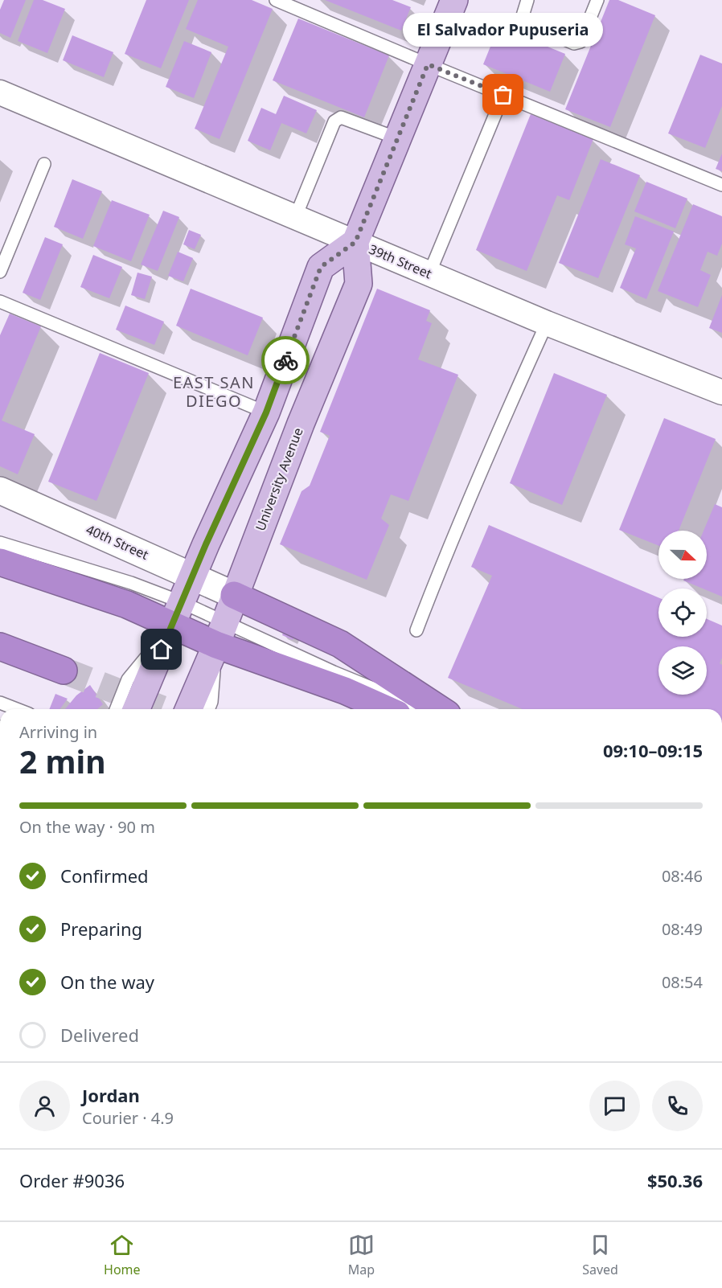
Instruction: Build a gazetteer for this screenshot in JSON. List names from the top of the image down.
{
  "streets": {
    "main road": ["University Avenue"],
    "street": ["39th Street", "40th Street"]
  },
  "crossings": [
    ["39th Street", "University Avenue"],
    ["University Avenue", "40th Street"]
  ],
  "districts": ["EAST SAN DIEGO"],
  "places": ["El Salvador Pupuseria"],
  "north": "right",
  "page": {
    "bubble": "El Salvador Pupuseria",
    "heading": ["2 min", "Arriving in", "09:10–09:15"],
    "panel": [
      "Jordan",
      "Courier · 4.9",
      "Order #9036",
      "$50.36"
    ],
    "bar": "On the way · 90 m",
    "list": [
      ["Confirmed", "08:46"],
      ["Preparing", "08:49"],
      ["On the way", "08:54"],
      "Delivered"
    ],
    "tabs": ["Home", "Map", "Saved"]
  }
}
